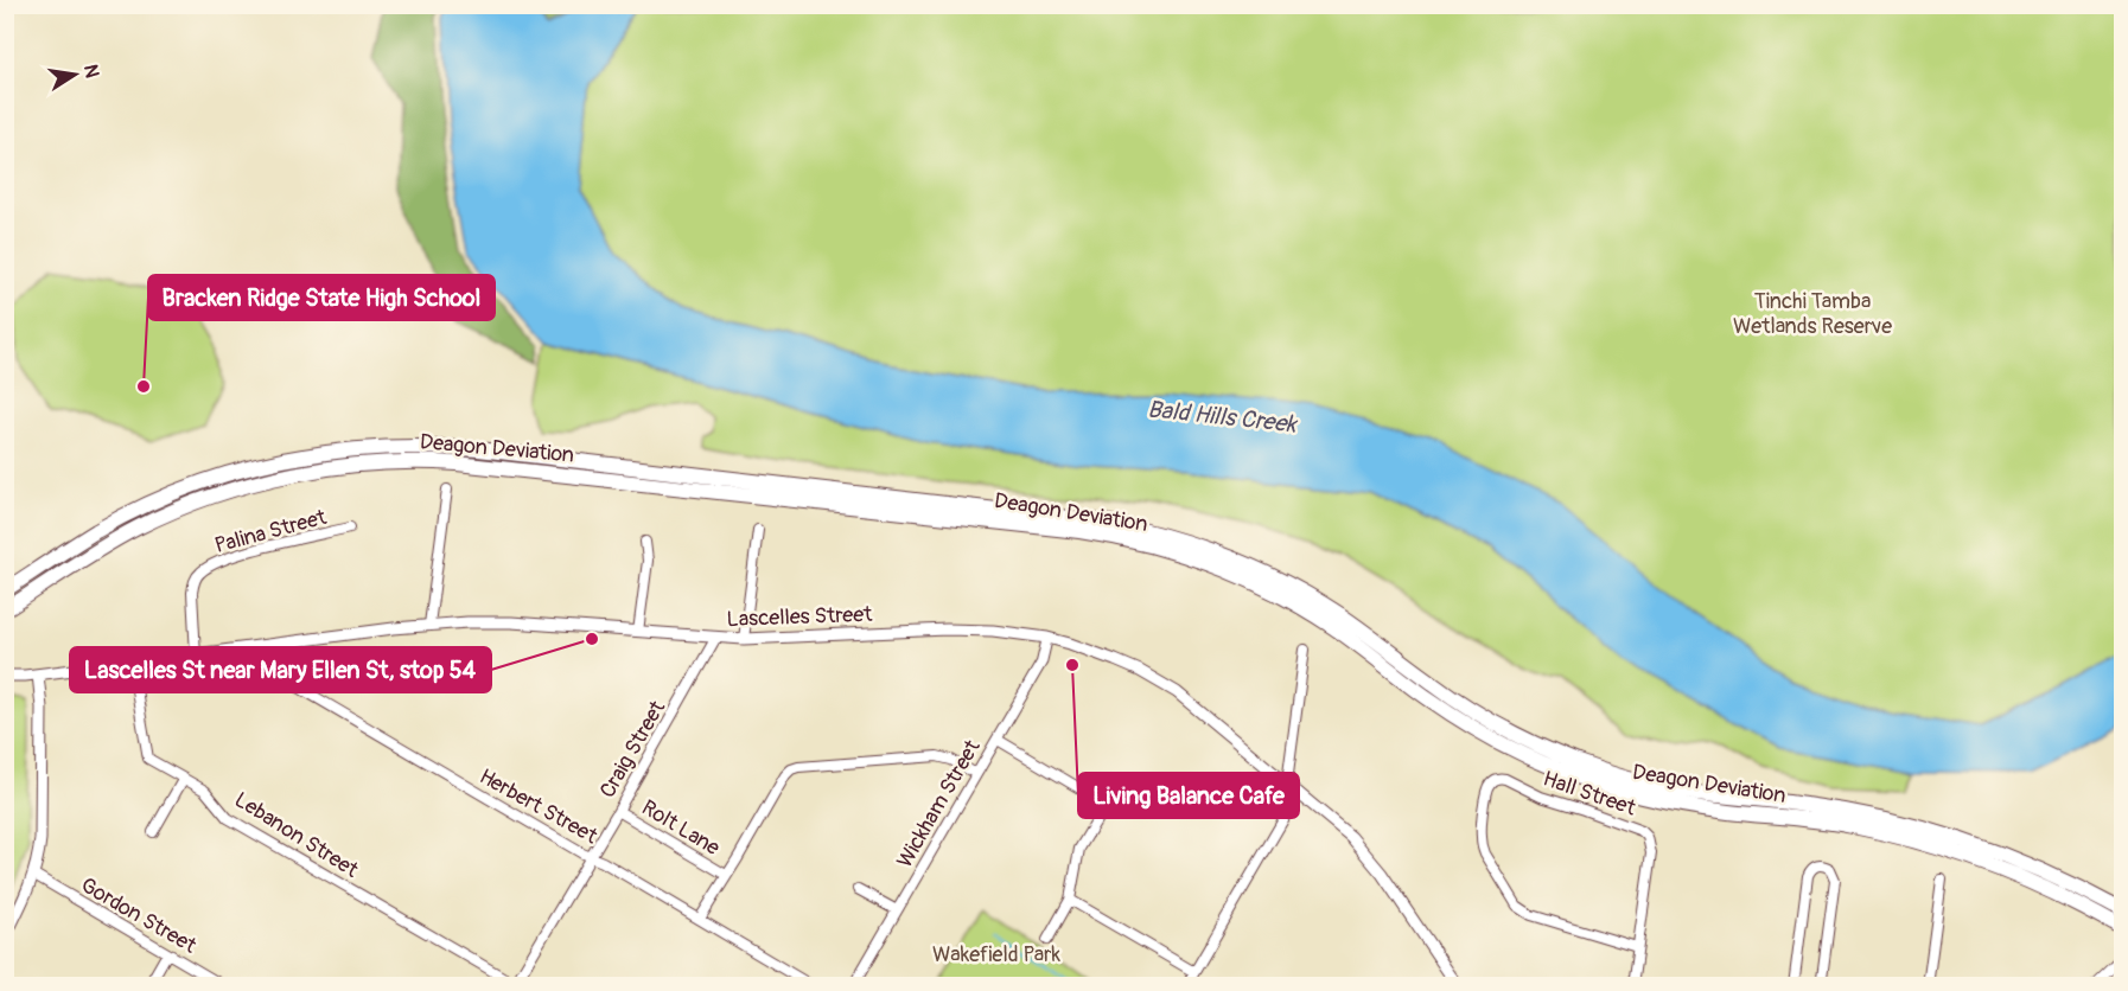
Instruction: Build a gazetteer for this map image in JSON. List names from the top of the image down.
{
  "streets": {
    "highway": ["Deagon Deviation"],
    "street": [
      "Palina Street",
      "Lascelles Street",
      "Craig Street",
      "Hall Street",
      "Wickham Street",
      "Herbert Street",
      "Rolt Lane",
      "Lebanon Street",
      "Gordon Street"
    ]
  },
  "crossings": [
    ["Palina Street", "Lascelles Street"],
    ["Lascelles Street", "Craig Street"],
    ["Lascelles Street", "Wickham Street"],
    ["Lascelles Street", "Herbert Street"],
    ["Lascelles Street", "Lebanon Street"],
    ["Craig Street", "Herbert Street"],
    ["Craig Street", "Rolt Lane"],
    ["Craig Street", "Lebanon Street"]
  ],
  "water": ["Bald Hills Creek"],
  "parks": ["Tinchi Tamba Wetlands Reserve", "Wakefield Park"],
  "places": ["Bracken Ridge State High School", "Lascelles St near Mary Ellen St, stop 54", "Living Balance Cafe"],
  "north": "right"
}
